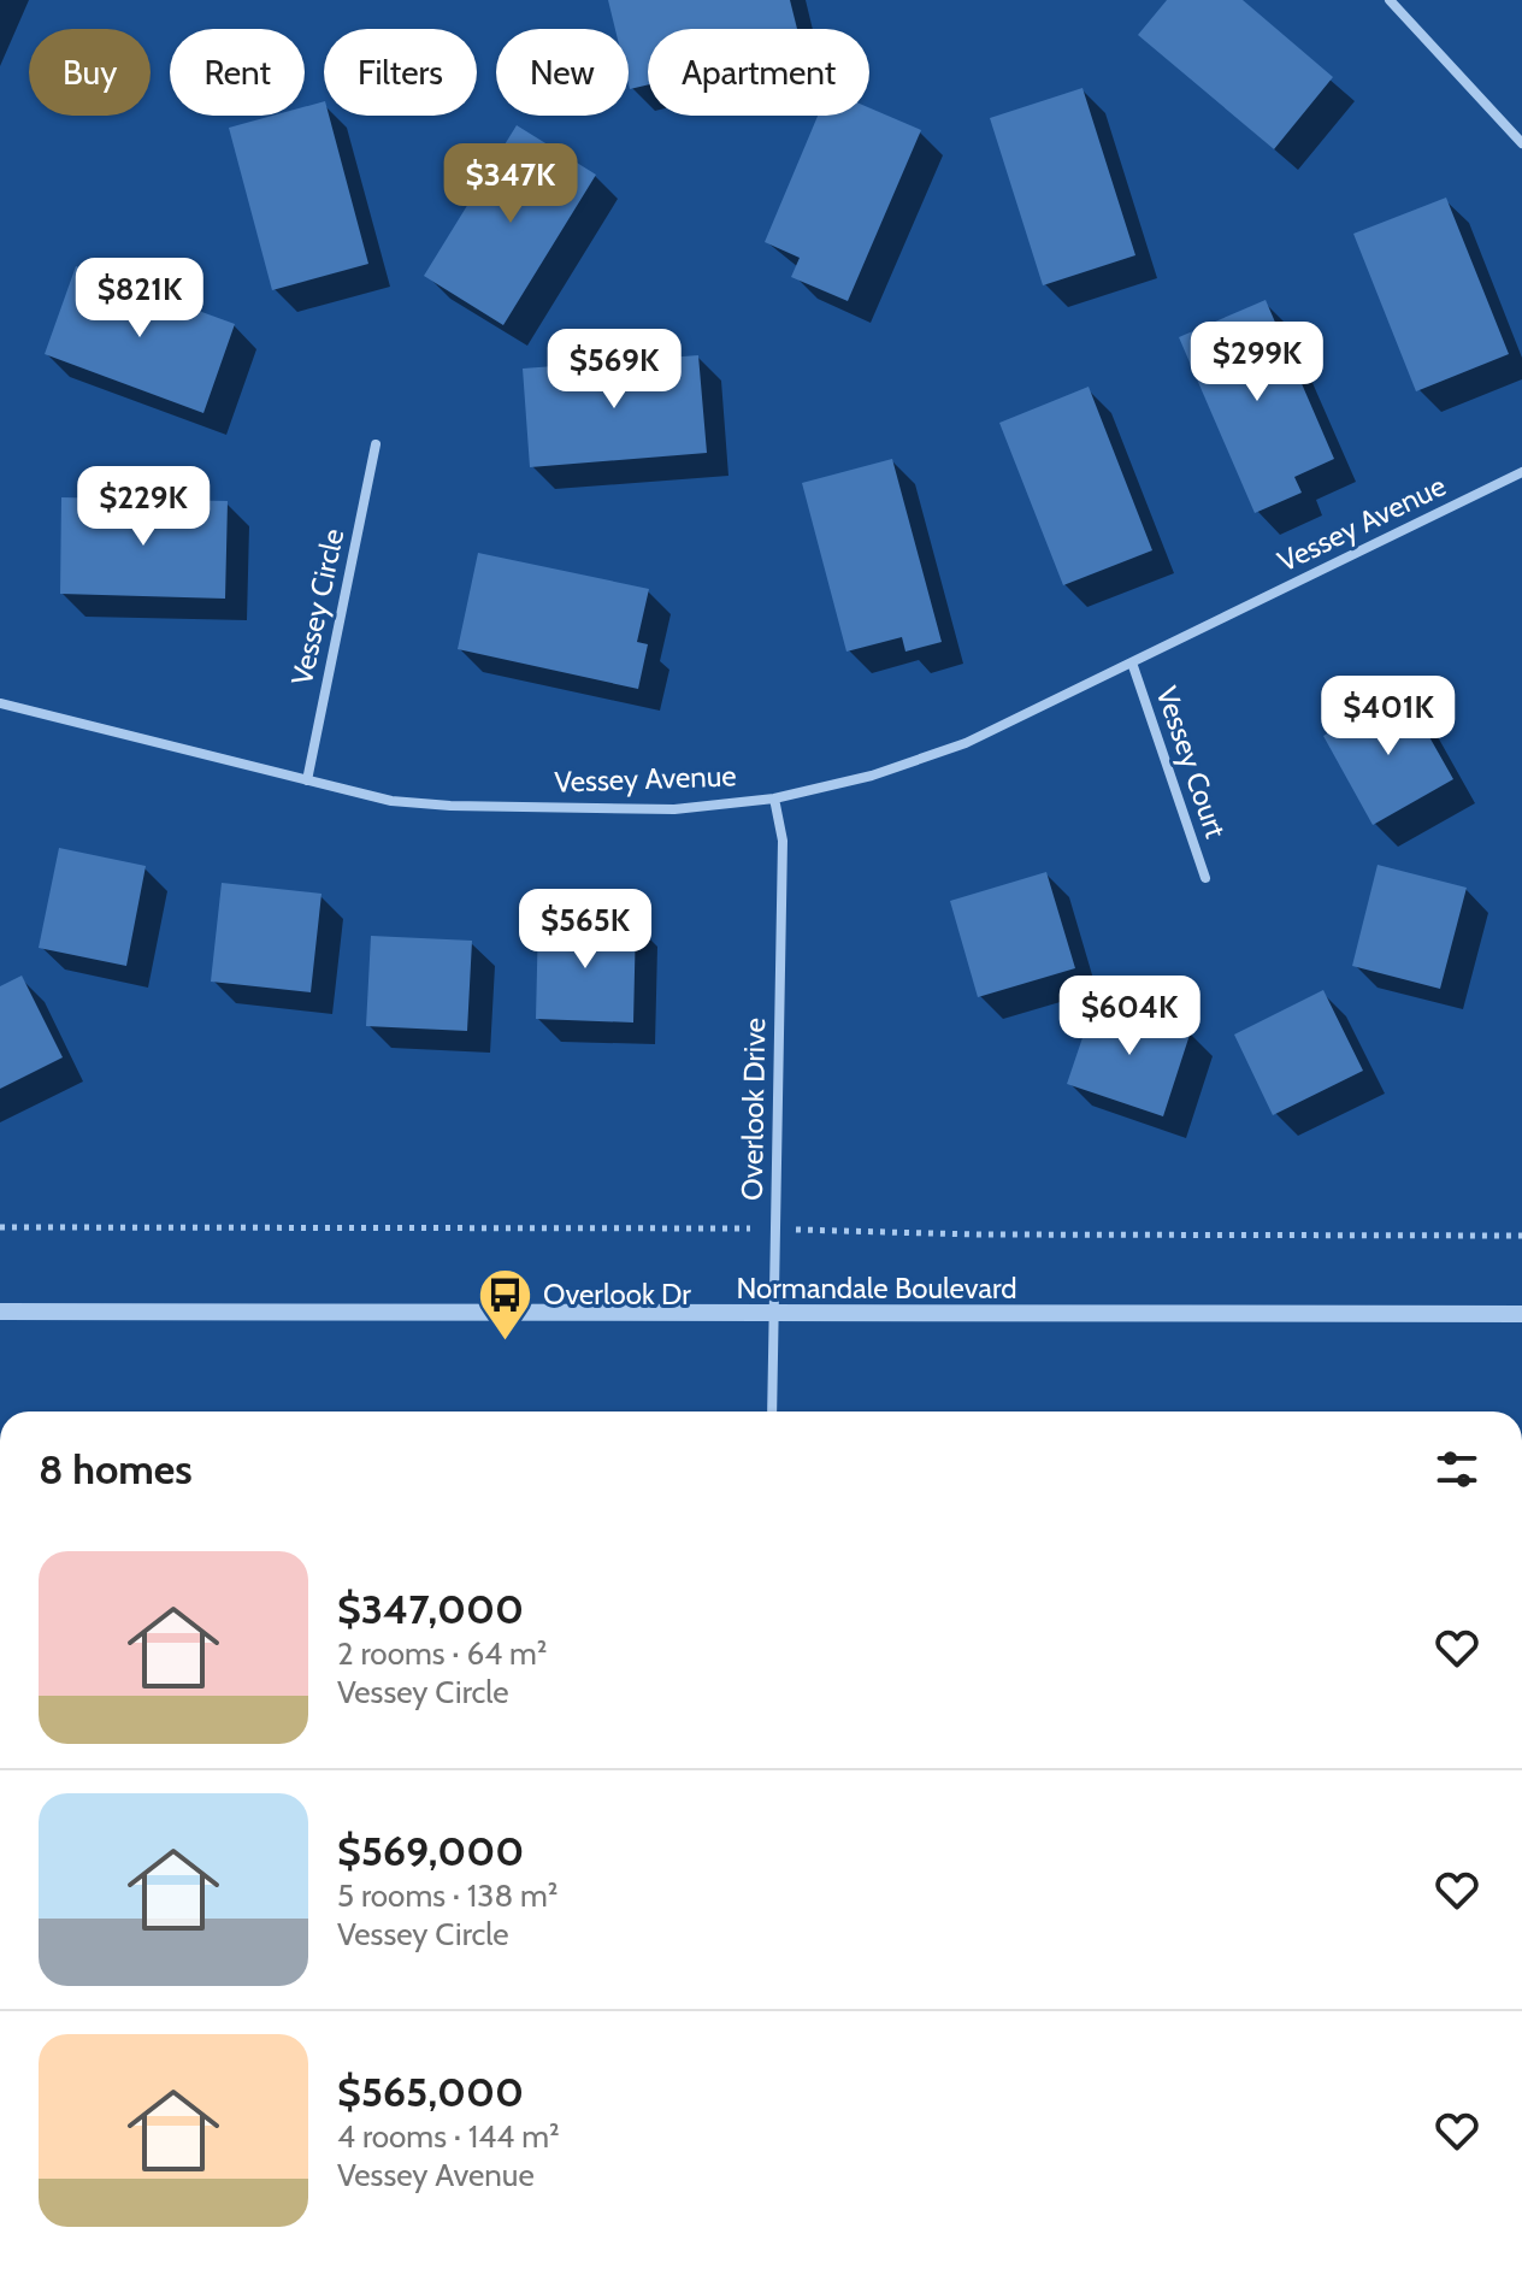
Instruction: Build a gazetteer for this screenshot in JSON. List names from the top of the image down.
{
  "streets": {
    "street": [
      "Vessey Avenue",
      "Vessey Circle",
      "Vessey Court",
      "Overlook Drive",
      "Normandale Boulevard"
    ]
  },
  "crossings": [
    ["Vessey Avenue", "Vessey Circle"],
    ["Vessey Avenue", "Vessey Court"],
    ["Vessey Avenue", "Overlook Drive"],
    ["Overlook Drive", "Normandale Boulevard"]
  ],
  "places": {
    "bus stop": ["Overlook Dr"]
  },
  "page": {
    "chip": [
      "Buy",
      "Rent",
      "Filters",
      "New",
      "Apartment"
    ],
    "price": [
      "$347K",
      "$821K",
      "$299K",
      "$569K",
      "$229K",
      "$401K",
      "$565K",
      "$604K"
    ],
    "heading": "8 homes",
    "list": [
      {
        "name": "$347,000",
        "note": "2 rooms · 64 m² · Vessey Circle"
      },
      {
        "name": "$569,000",
        "note": "5 rooms · 138 m² · Vessey Circle"
      },
      {
        "name": "$565,000",
        "note": "4 rooms · 144 m² · Vessey Avenue"
      }
    ]
  }
}
